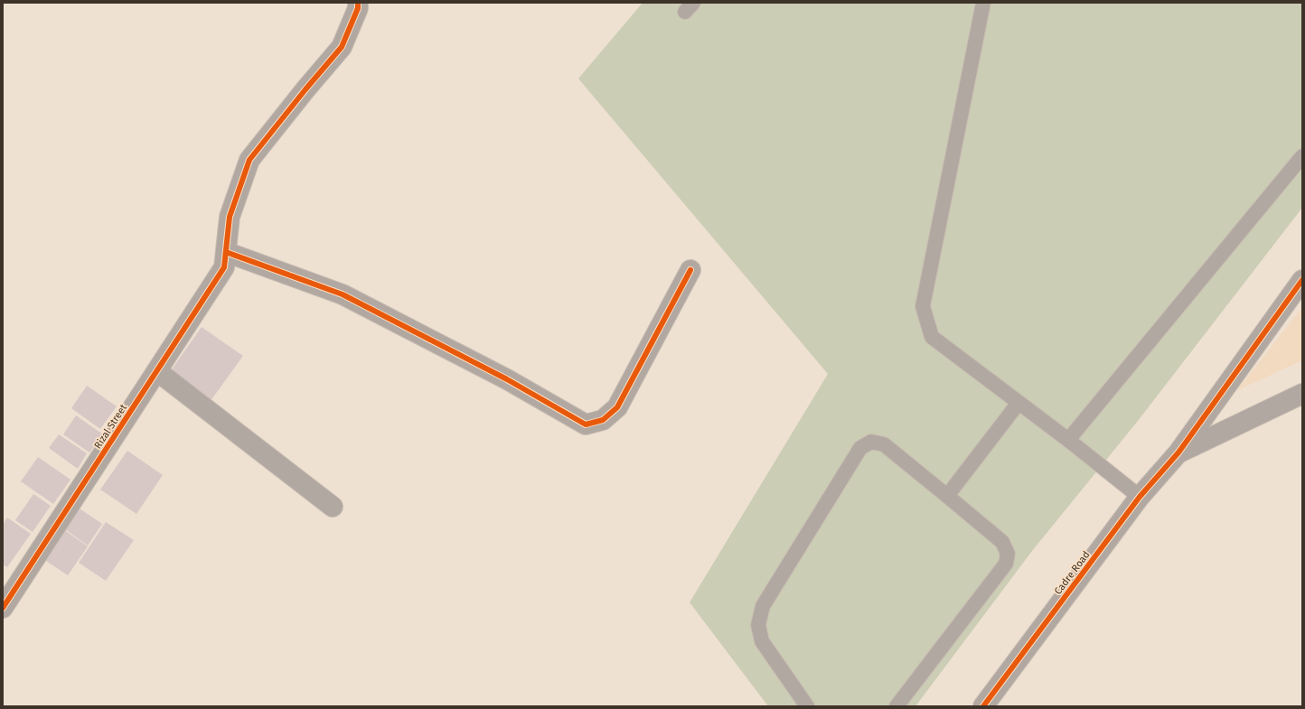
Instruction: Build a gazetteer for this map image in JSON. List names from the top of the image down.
{
  "streets": {
    "street": ["Rizal Street", "Cadre Road"]
  }
}
